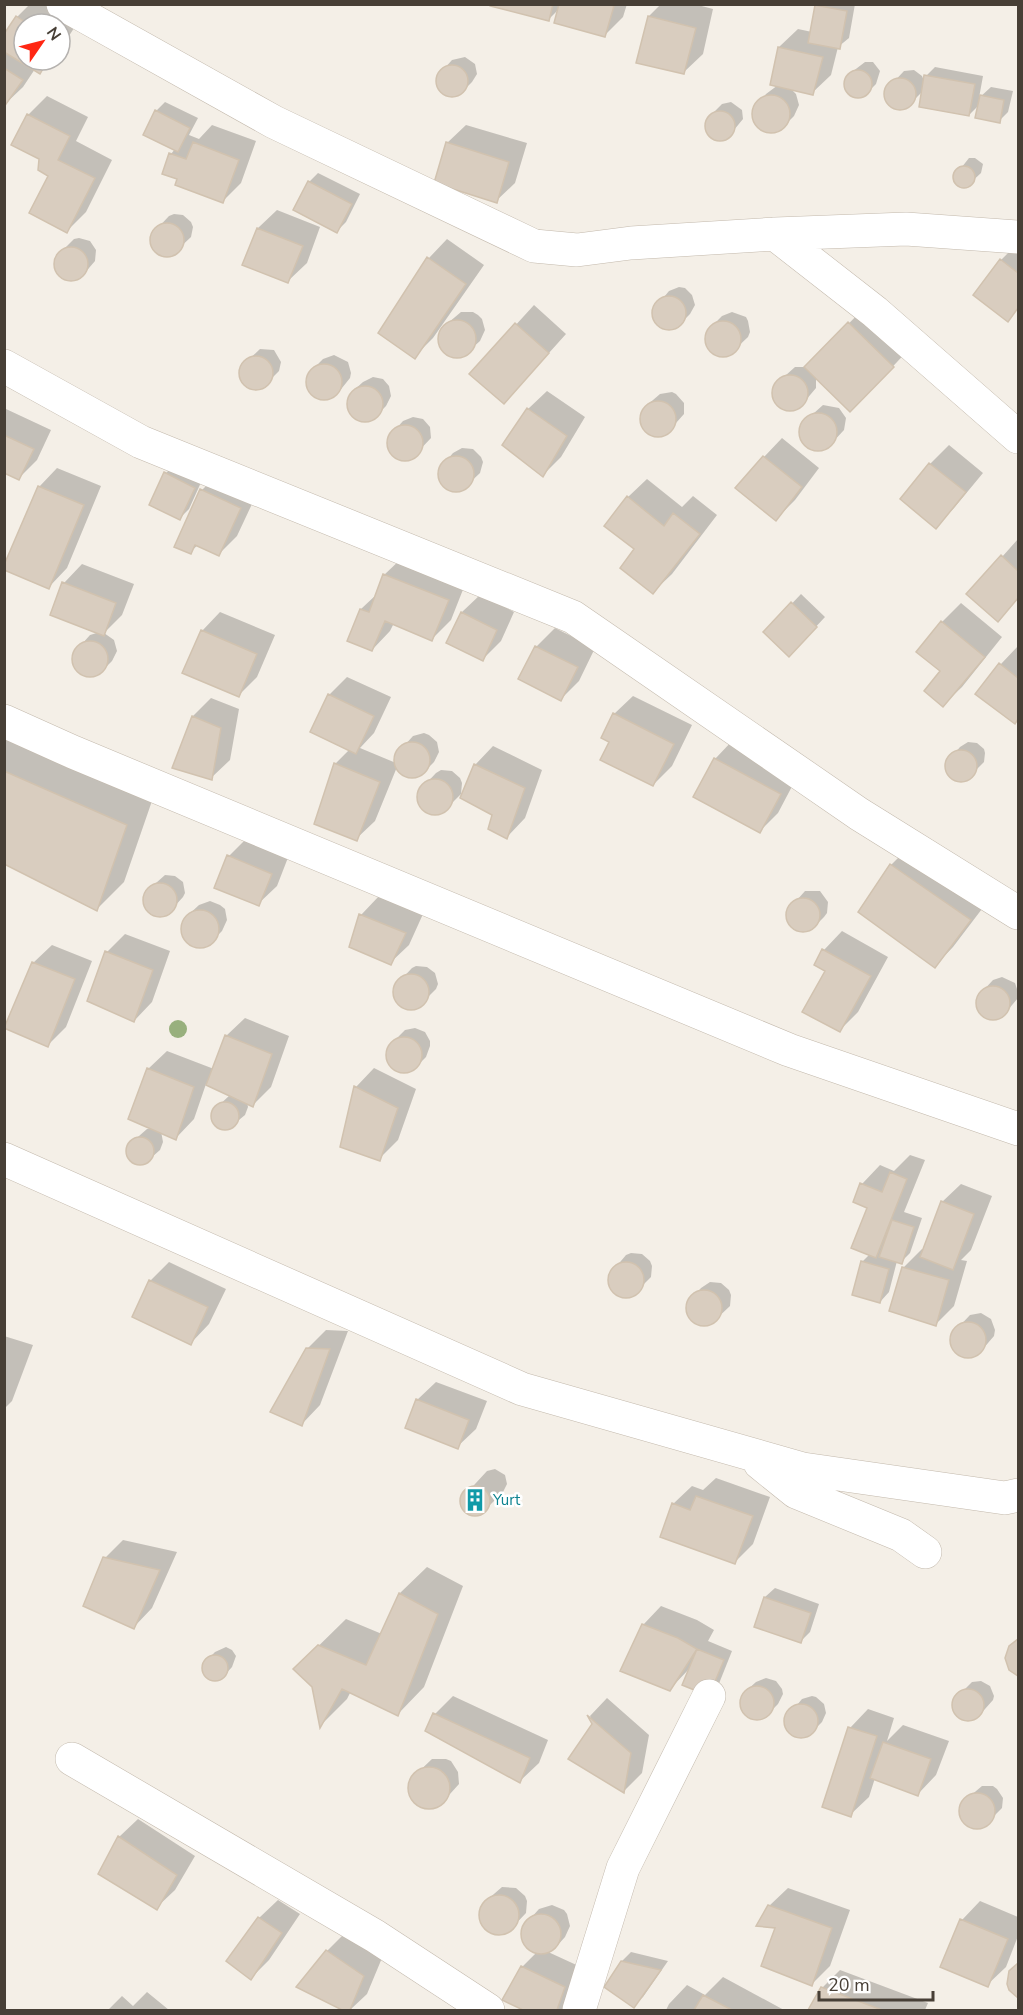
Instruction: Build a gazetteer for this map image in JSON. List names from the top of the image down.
{
  "places": {
    "building": ["Yurt"]
  },
  "scale_bar": "20 m",
  "north": "top right"
}
